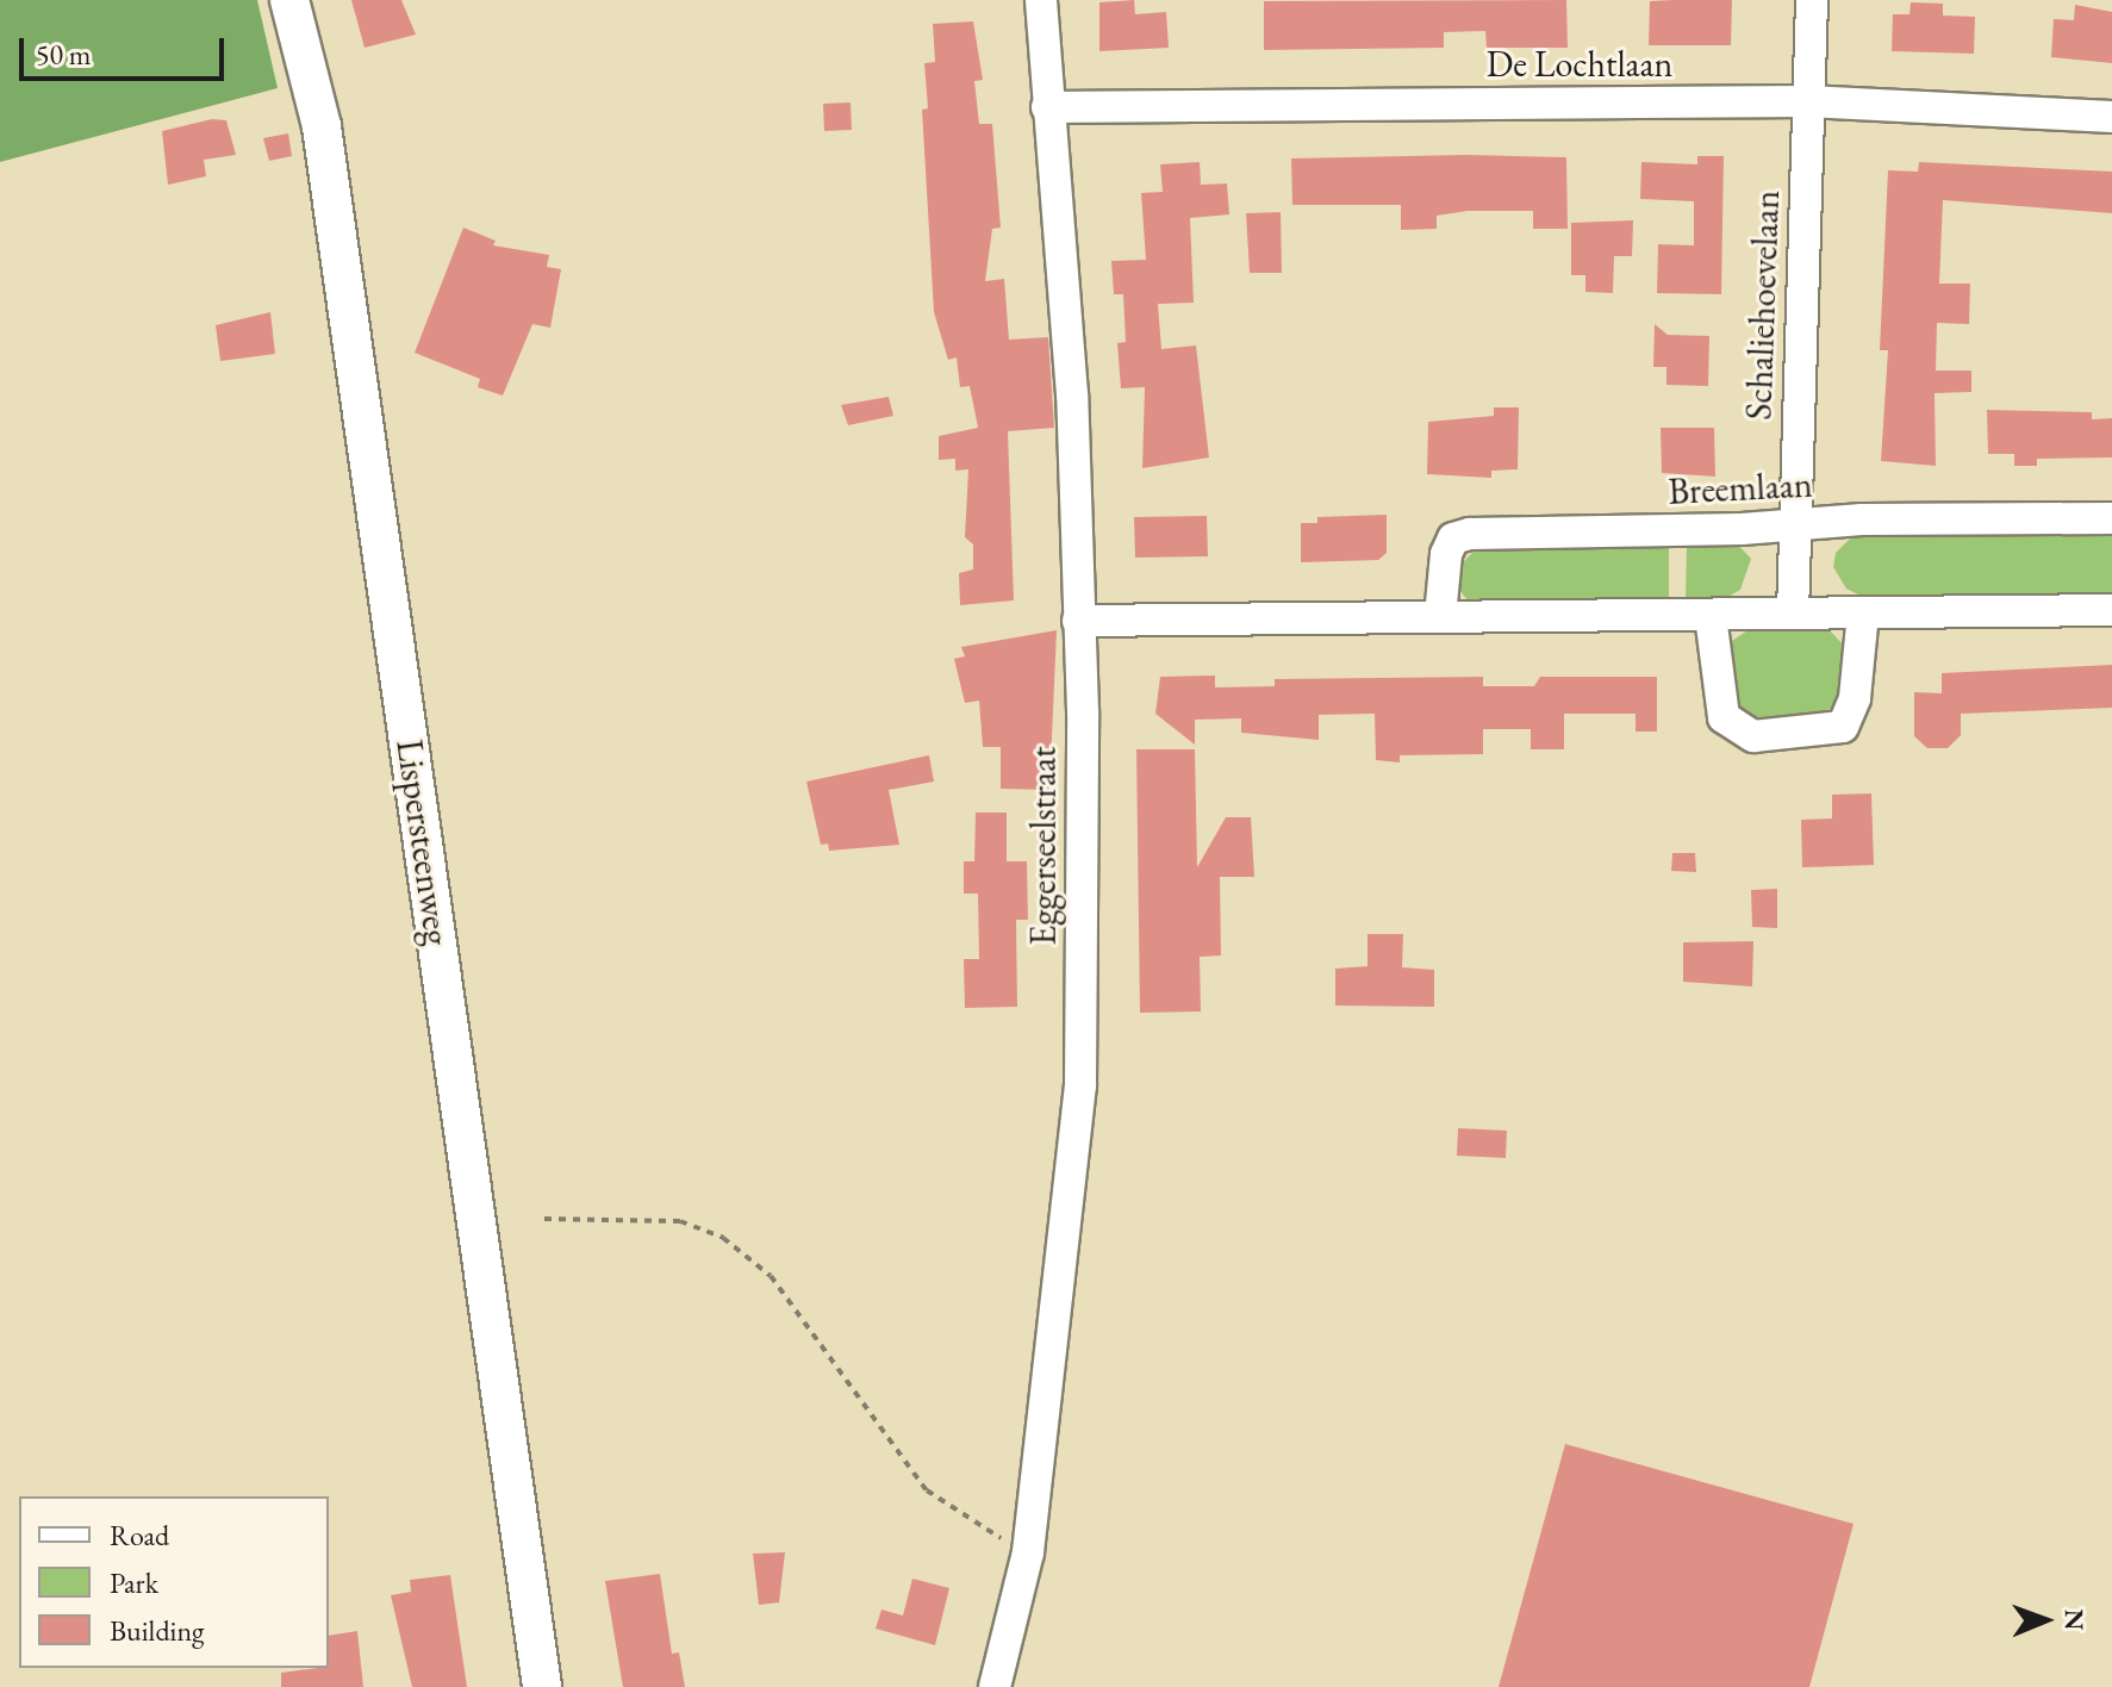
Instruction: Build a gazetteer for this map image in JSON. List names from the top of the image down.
{
  "streets": {
    "street": [
      "De Lochtlaan",
      "Schaliehoevelaan",
      "Breemlaan",
      "Lispersteenweg",
      "Eggerseelstraat"
    ]
  },
  "crossings": [
    ["De Lochtlaan", "Schaliehoevelaan"],
    ["De Lochtlaan", "Eggerseelstraat"],
    ["Schaliehoevelaan", "Breemlaan"]
  ],
  "legend": ["Road", "Park", "Building"],
  "scale_bar": "50 m",
  "north": "right"
}
